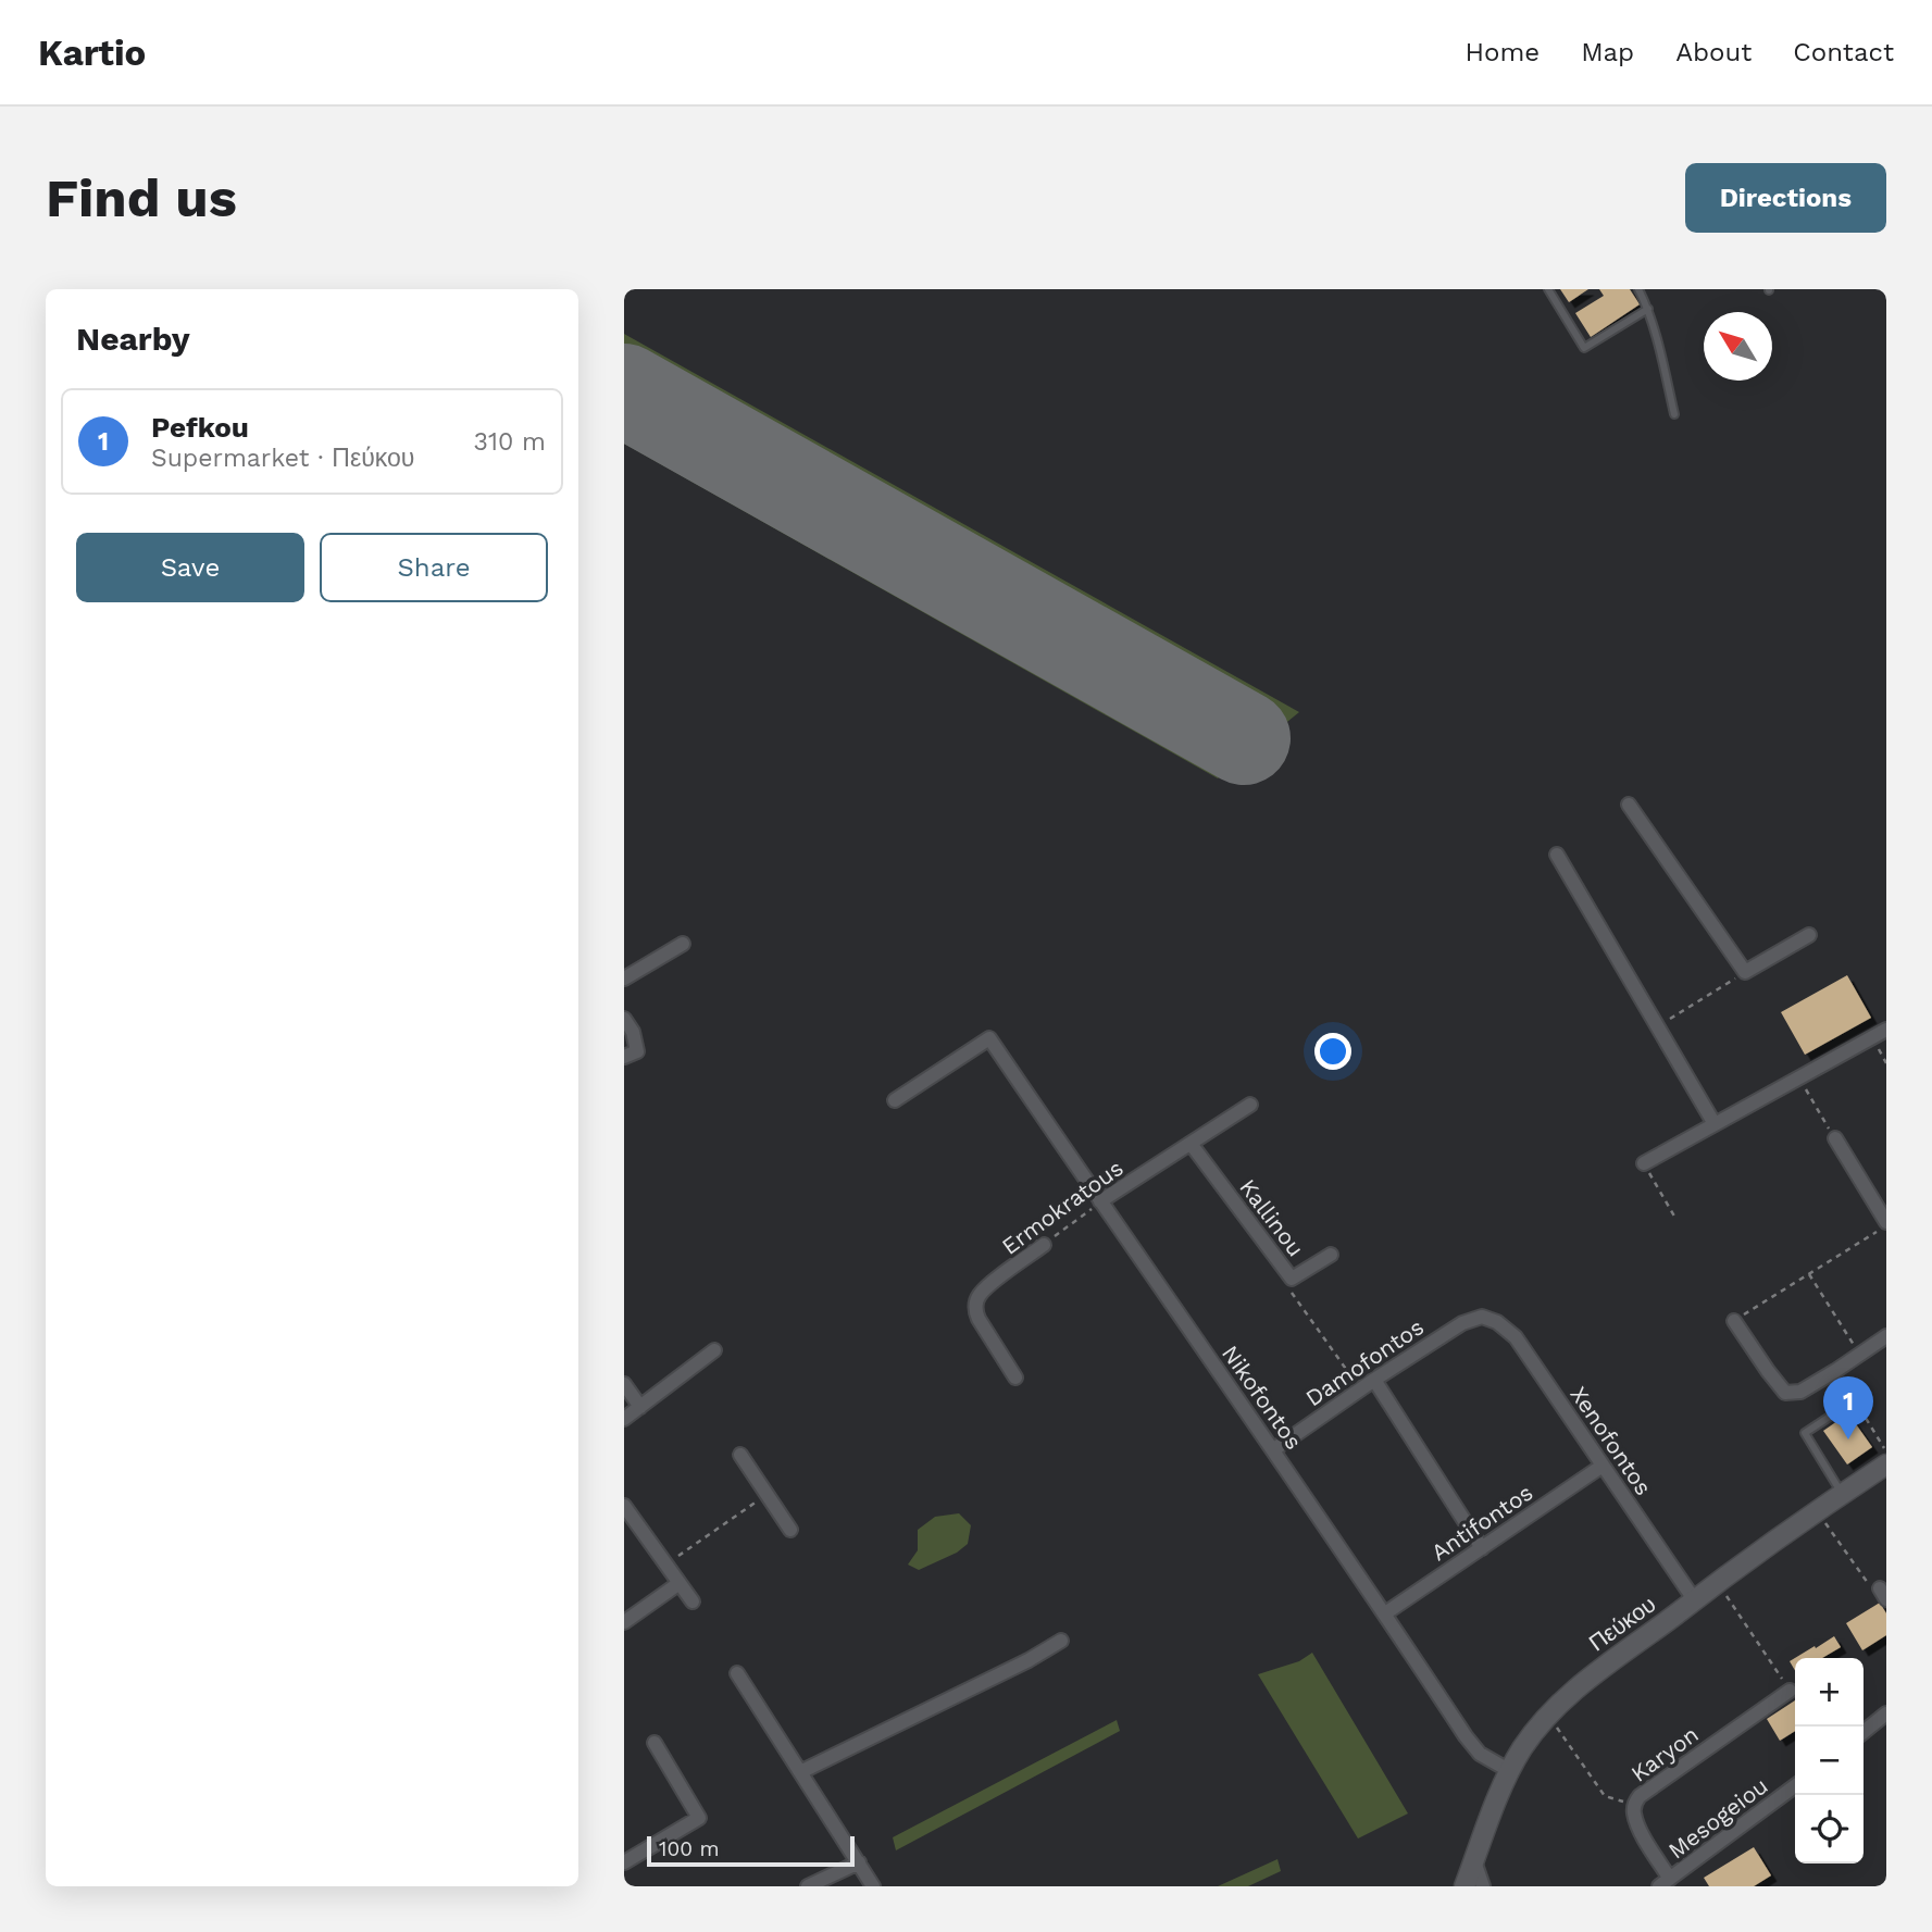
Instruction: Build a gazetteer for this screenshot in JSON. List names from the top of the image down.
{
  "streets": {
    "main road": ["Πεύκου"],
    "street": [
      "Ermokratous",
      "Kallinou",
      "Damofontos",
      "Nikofontos",
      "Xenofontos",
      "Antifontos",
      "Karyon",
      "Mesogeiou"
    ]
  },
  "crossings": [
    ["Ermokratous", "Kallinou"],
    ["Ermokratous", "Nikofontos"],
    ["Damofontos", "Nikofontos"],
    ["Damofontos", "Xenofontos"],
    ["Nikofontos", "Antifontos"],
    ["Nikofontos", "Πεύκου"],
    ["Xenofontos", "Antifontos"],
    ["Xenofontos", "Πεύκου"],
    ["Karyon", "Mesogeiou"]
  ],
  "scale_bar": "100 m",
  "north": "top left",
  "page": {
    "header": "Kartio",
    "nav": [
      "Home",
      "Map",
      "About",
      "Contact"
    ],
    "buttons": [
      "Directions",
      ["Save", "Share"]
    ],
    "title": "Find us",
    "heading": "Nearby",
    "list": [
      {
        "mark": "1",
        "name": "Pefkou",
        "note": "Supermarket · Πεύκου",
        "value": "310 m"
      }
    ],
    "pins": "1",
    "map_buttons": ["+", "−"],
    "scale": "100 m"
  }
}
